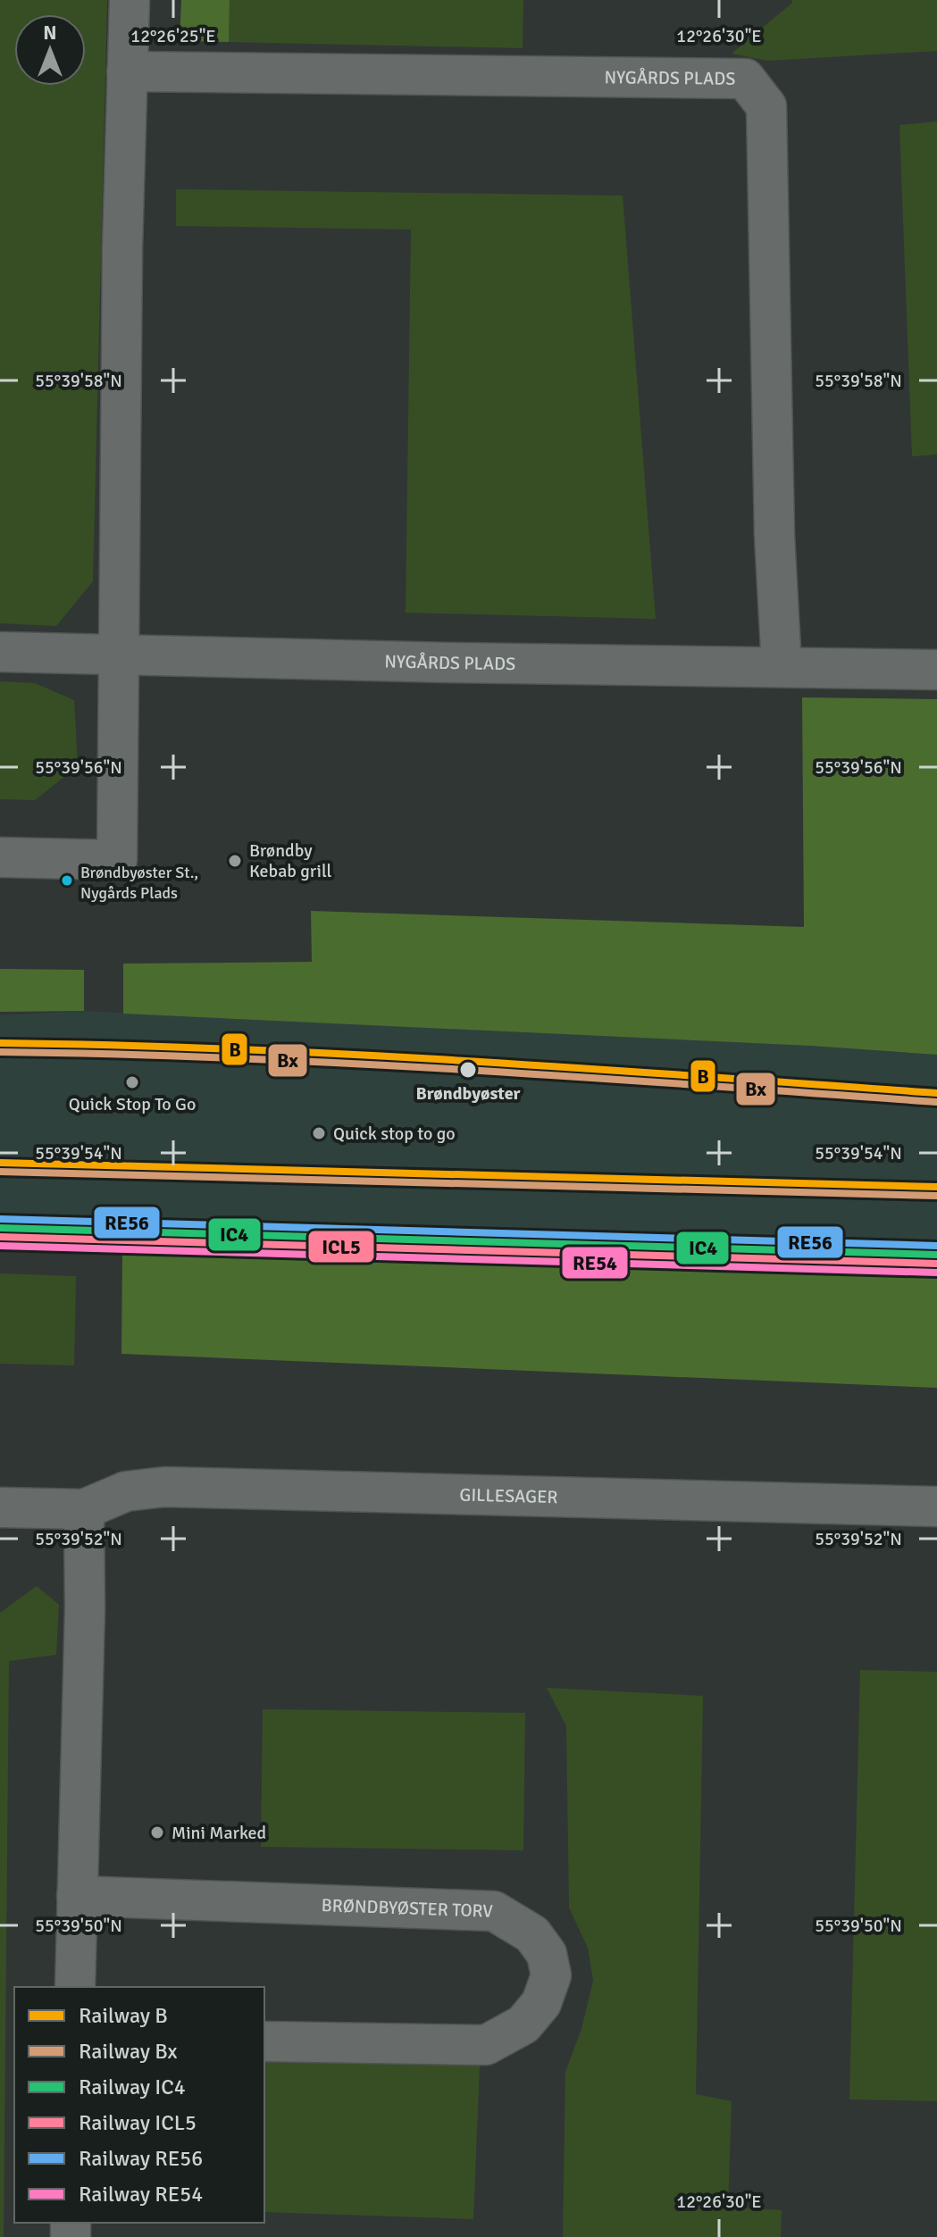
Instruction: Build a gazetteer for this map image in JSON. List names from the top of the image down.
{
  "streets": {
    "street": ["NYGÅRDS PLADS", "GILLESAGER", "BRØNDBYØSTER TORV"]
  },
  "places": [
    "Brøndby Kebab grill",
    "Brøndbyøster St., Nygårds Plads",
    "Brøndbyøster",
    "Quick Stop To Go",
    "Quick stop to go",
    "Mini Marked"
  ],
  "lines": [
    "rail line B",
    "rail line Bx",
    "rail line RE56",
    "rail line IC4",
    "rail line ICL5",
    "rail line RE54"
  ],
  "legend": [
    "Railway B",
    "Railway Bx",
    "Railway IC4",
    "Railway ICL5",
    "Railway RE56",
    "Railway RE54"
  ],
  "north": "top",
  "coordinates": [
    "12°26'25\"E",
    "12°26'30\"E",
    "55°39'58\"N",
    "55°39'56\"N",
    "55°39'54\"N",
    "55°39'52\"N",
    "55°39'50\"N"
  ]
}
